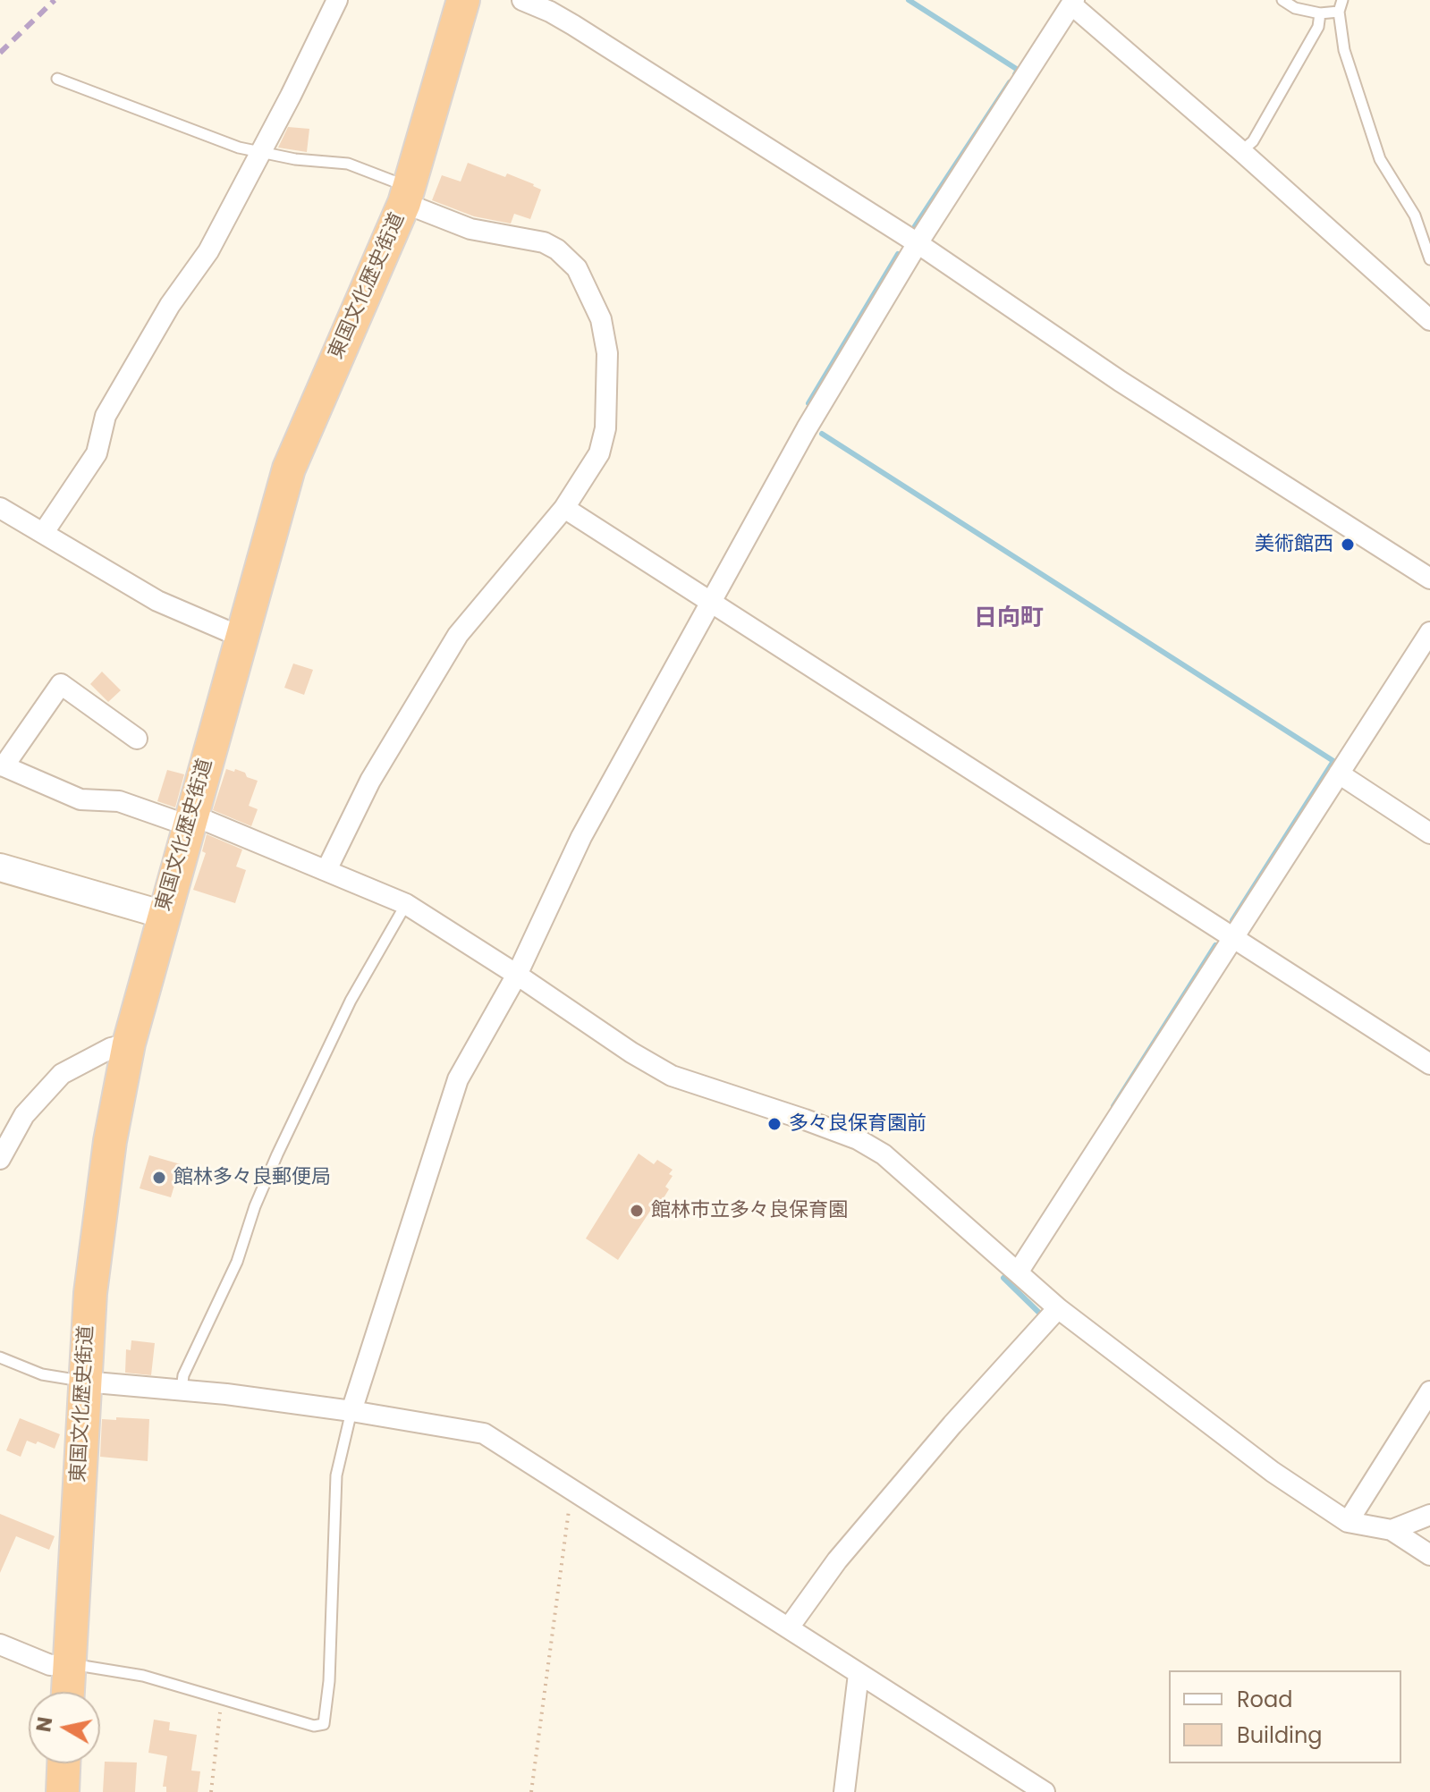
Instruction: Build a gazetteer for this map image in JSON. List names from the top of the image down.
{
  "streets": {
    "highway": ["東国文化歴史街道"]
  },
  "districts": ["日向町"],
  "places": [
    "美術館西",
    "多々良保育園前",
    "館林多々良郵便局",
    "館林市立多々良保育園"
  ],
  "legend": ["Road", "Building"],
  "north": "left"
}
